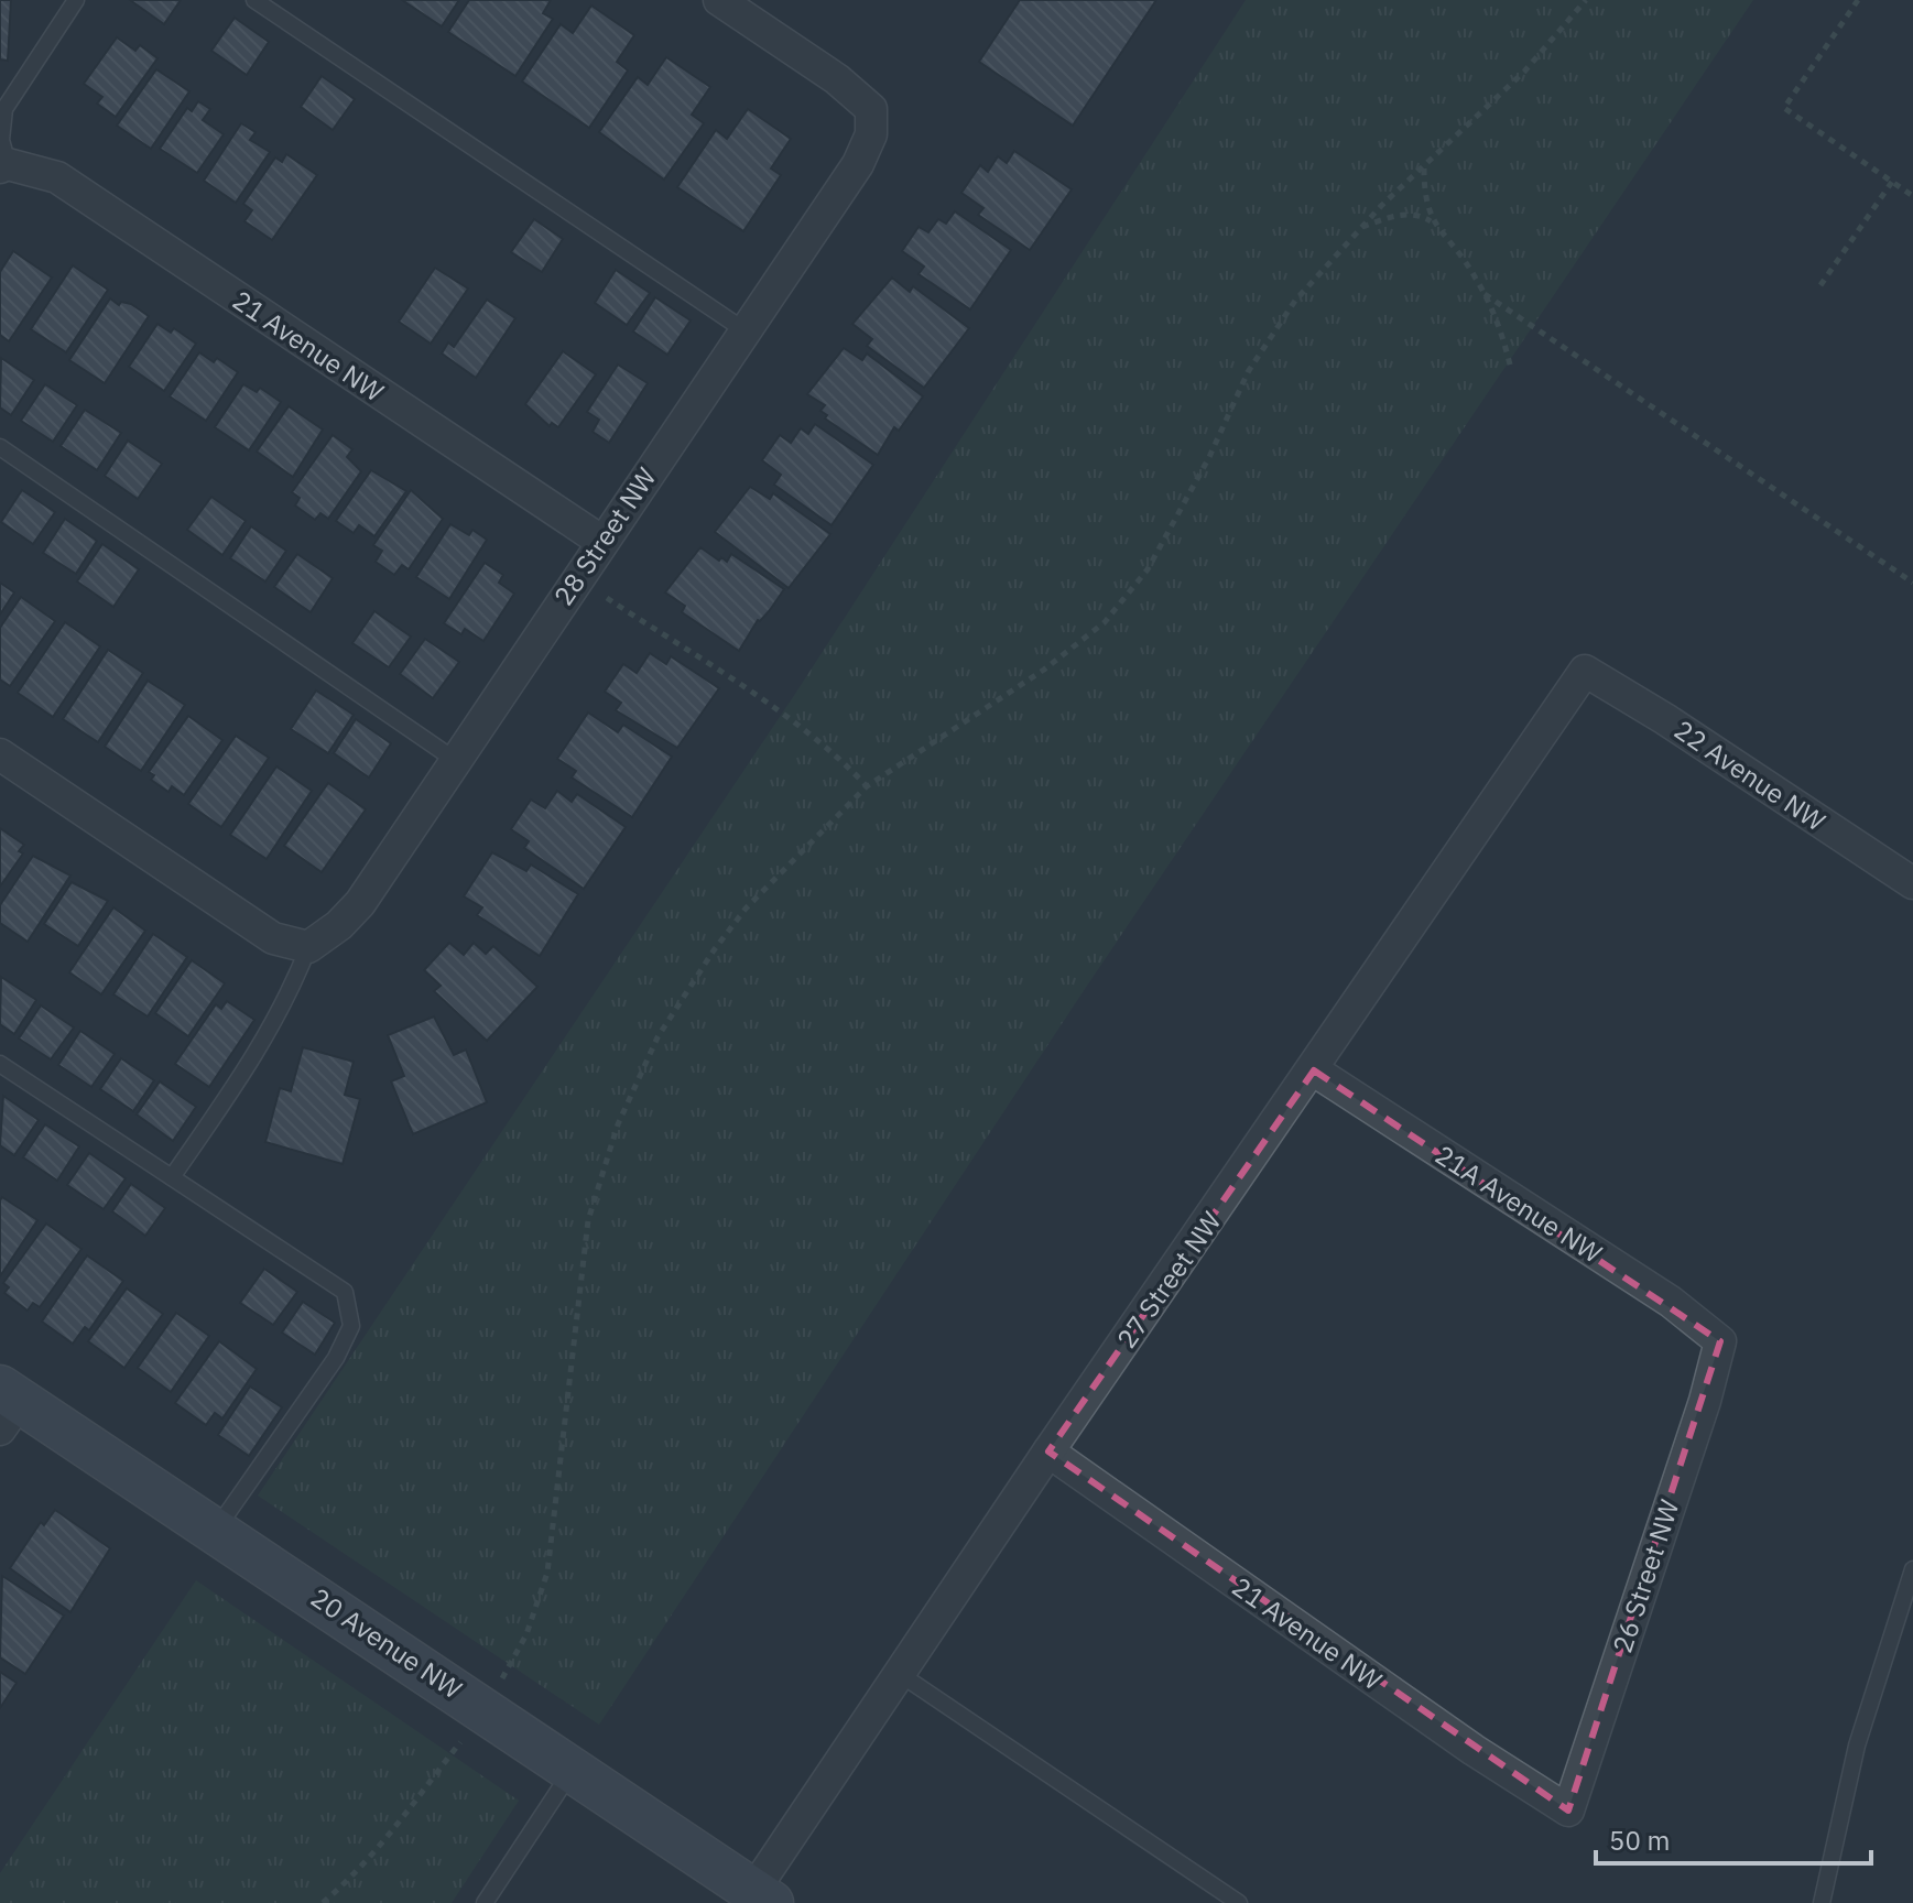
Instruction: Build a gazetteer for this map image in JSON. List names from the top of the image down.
{
  "streets": {
    "street": [
      "21 Avenue NW",
      "28 Street NW",
      "22 Avenue NW",
      "21A Avenue NW",
      "27 Street NW",
      "26 Street NW",
      "20 Avenue NW"
    ]
  },
  "crossings": [
    ["21 Avenue NW", "28 Street NW"],
    ["21 Avenue NW", "27 Street NW"],
    ["21 Avenue NW", "26 Street NW"],
    ["22 Avenue NW", "27 Street NW"],
    ["21A Avenue NW", "27 Street NW"],
    ["21A Avenue NW", "26 Street NW"],
    ["27 Street NW", "20 Avenue NW"]
  ],
  "scale_bar": "50 m"
}
